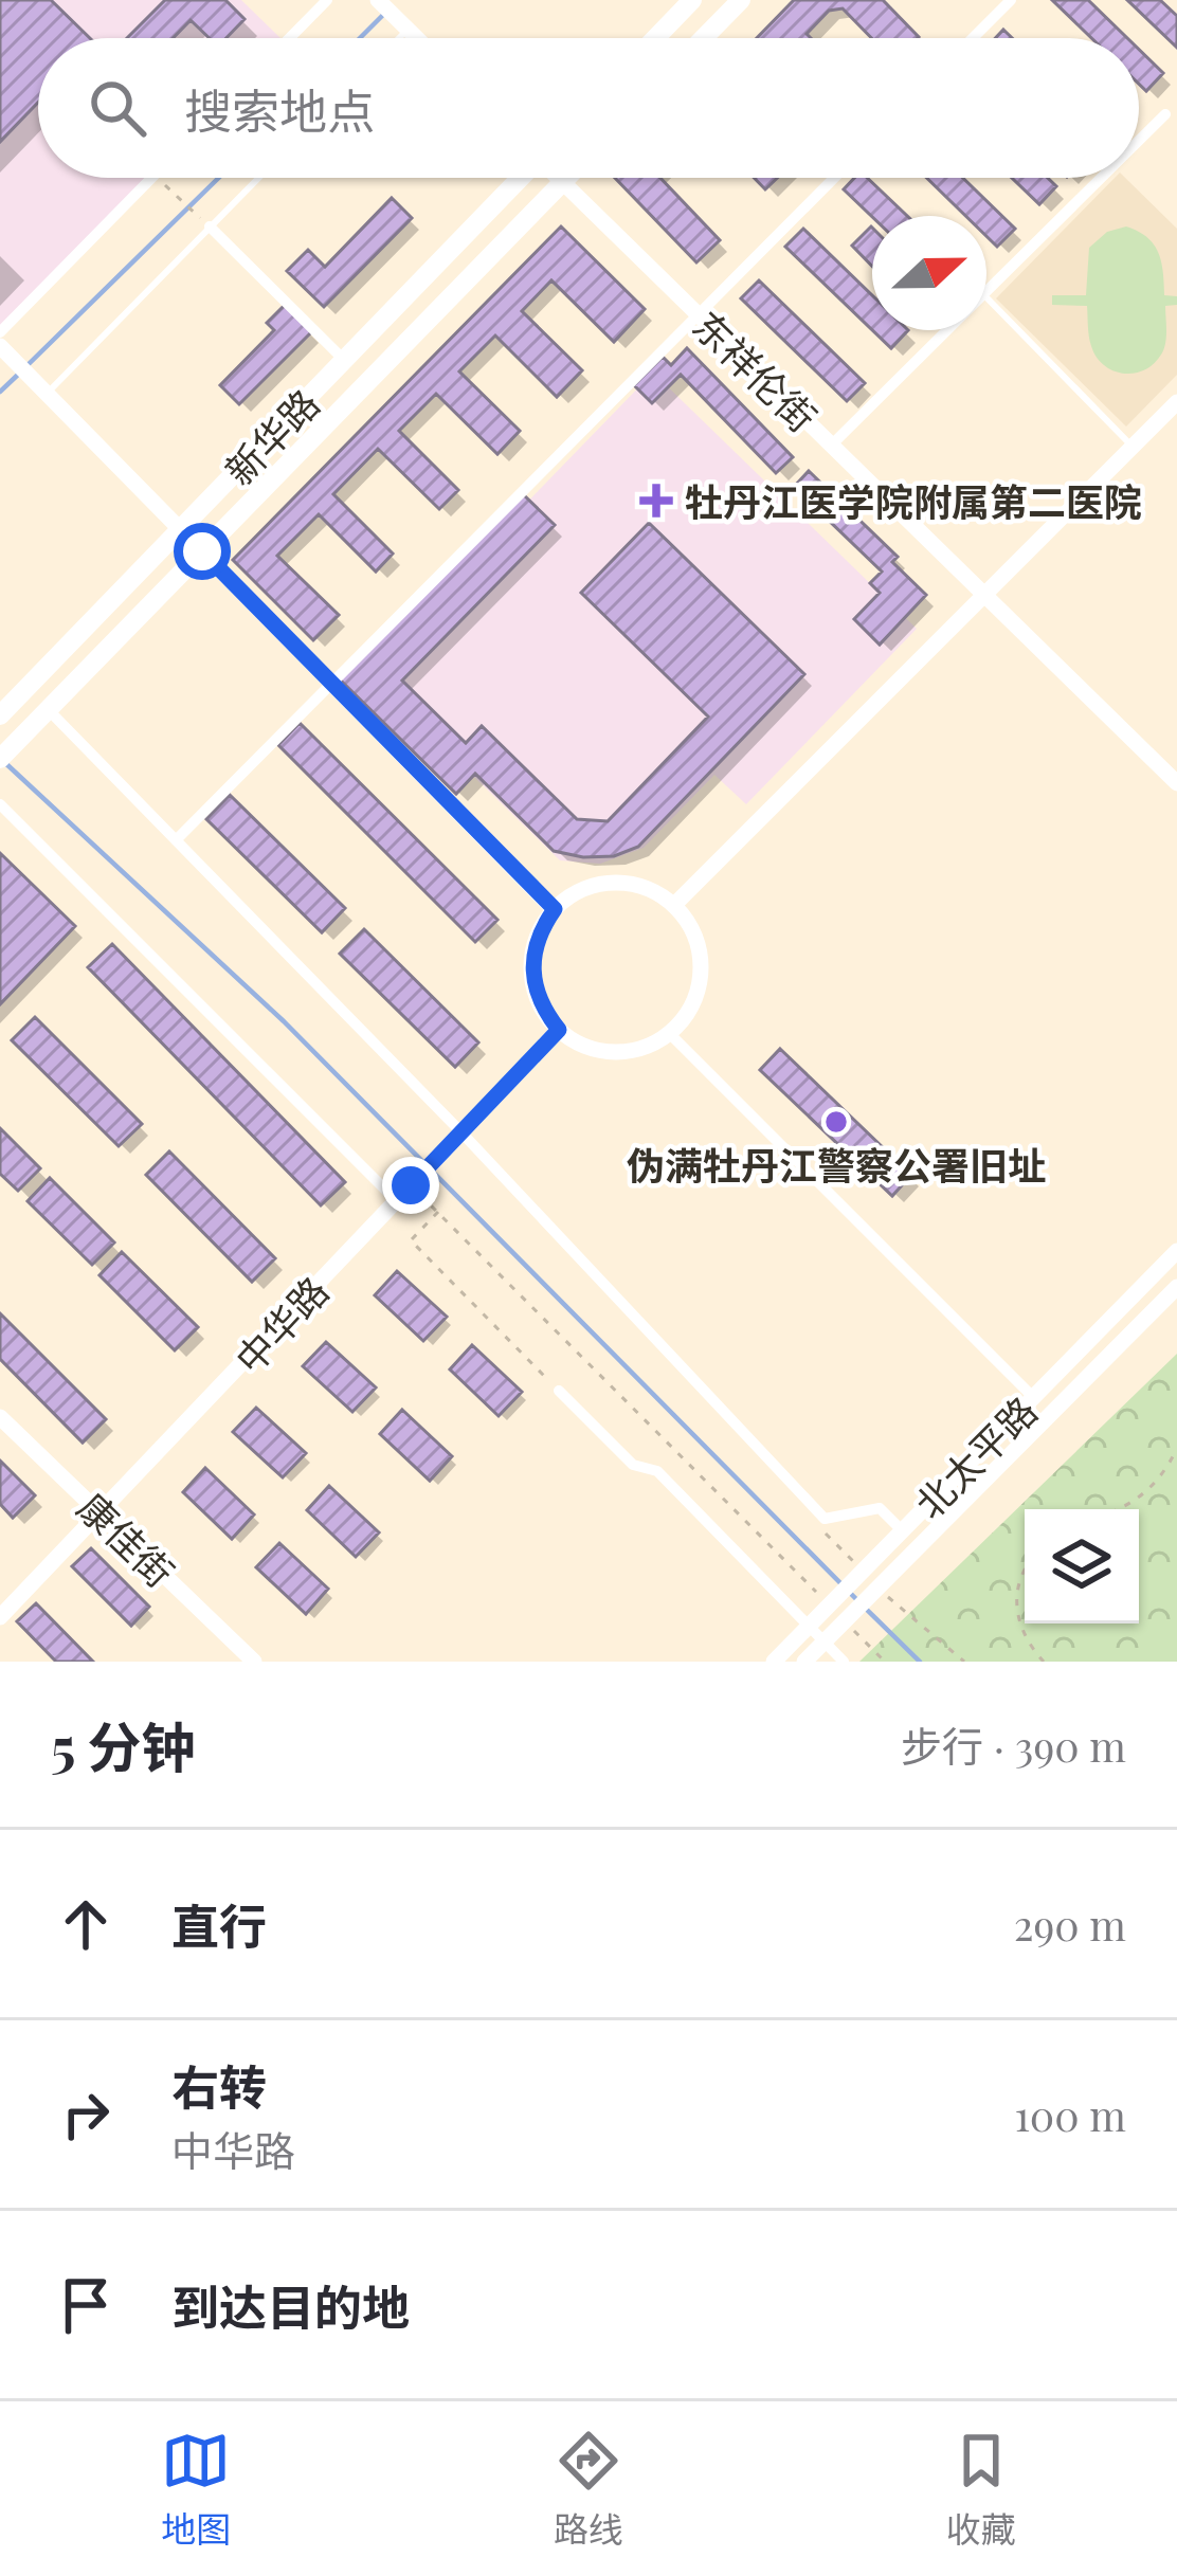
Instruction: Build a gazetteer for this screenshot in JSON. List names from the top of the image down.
{
  "streets": {
    "main road": ["新华路"],
    "street": [
      "东祥伦街",
      "中华路",
      "北太平路",
      "康佳街"
    ]
  },
  "crossings": [
    ["中华路", "康佳街"]
  ],
  "places": {
    "health": ["牡丹江医学院附属第二医院"],
    "other": ["伪满牡丹江警察公署旧址"]
  },
  "north": "right",
  "page": {
    "search": "搜索地点",
    "heading": ["5 分钟", "步行 · 390 m"],
    "list": [
      ["直行", "290 m"],
      ["右转", "中华路", "100 m"],
      "到达目的地"
    ],
    "nav": ["地图", "路线", "收藏"]
  }
}
